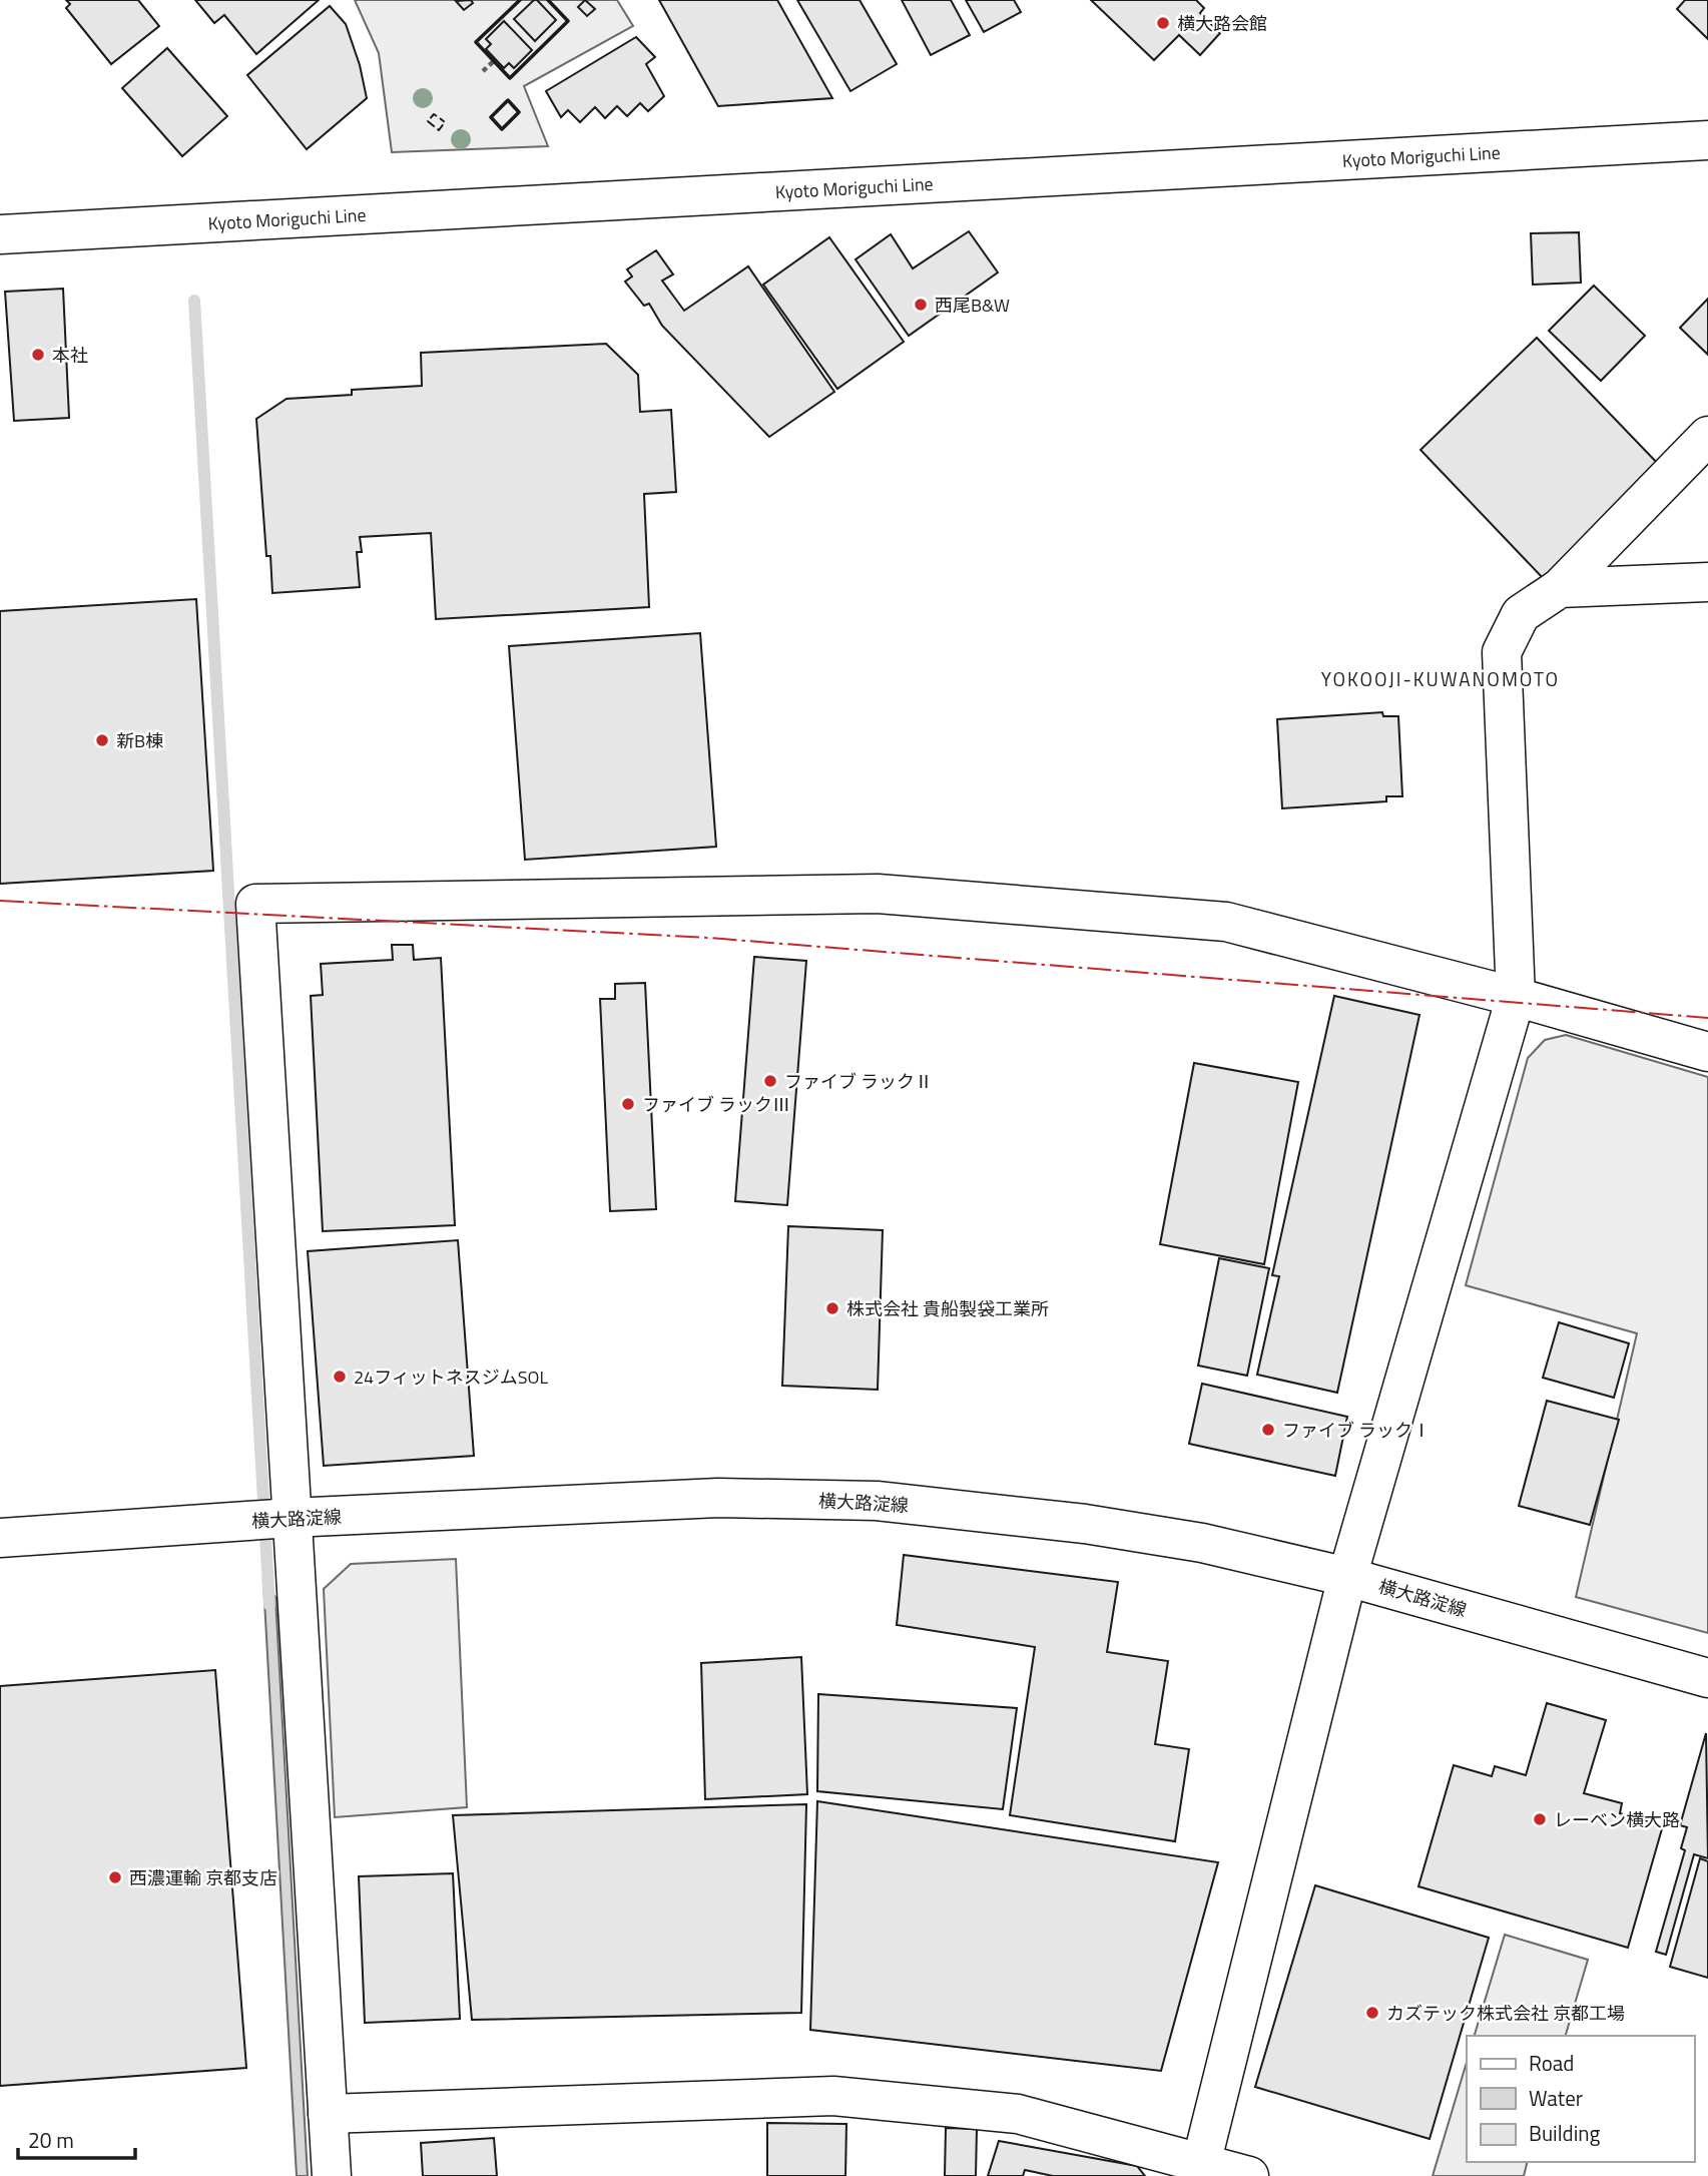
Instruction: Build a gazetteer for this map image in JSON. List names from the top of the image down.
{
  "streets": {
    "street": ["Kyoto Moriguchi Line", "横大路淀線"]
  },
  "districts": ["YOKOOJI-KUWANOMOTO"],
  "places": [
    "横大路会館",
    "西尾B&W",
    "本社",
    "新B棟",
    "ファイブ ラックⅡ",
    "ファイブ ラックⅢ",
    "株式会社 貴船製袋工業所",
    "24フィットネスジムSOL",
    "ファイブ ラックⅠ",
    "レーベン横大路",
    "西濃運輸 京都支店",
    "カズテック株式会社 京都工場"
  ],
  "legend": ["Road", "Water", "Building"],
  "scale_bar": "20 m"
}
